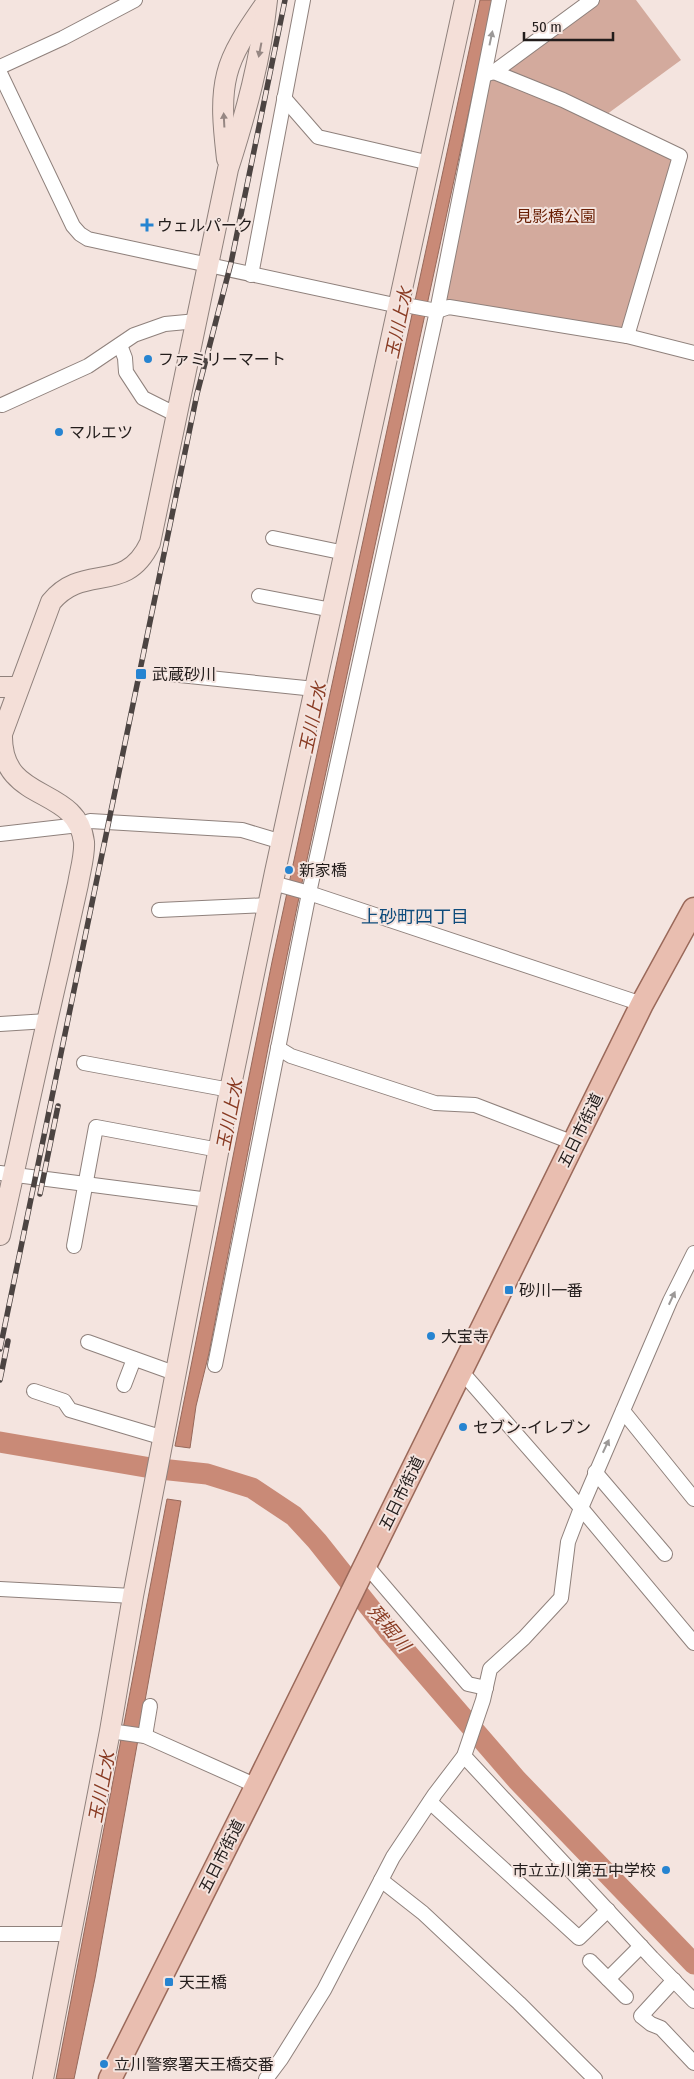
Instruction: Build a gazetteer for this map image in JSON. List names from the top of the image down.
{
  "streets": {
    "main road": ["五日市街道"]
  },
  "districts": ["上砂町四丁目"],
  "water": ["玉川上水", "残堀川"],
  "parks": ["見影橋公園"],
  "places": {
    "health": ["ウェルパーク"],
    "other": [
      "ファミリーマート",
      "マルエツ",
      "新家橋",
      "大宝寺",
      "セブン-イレブン",
      "市立立川第五中学校",
      "立川警察署天王橋交番"
    ],
    "transit": ["武蔵砂川", "砂川一番", "天王橋"]
  },
  "scale_bar": "50 m"
}
